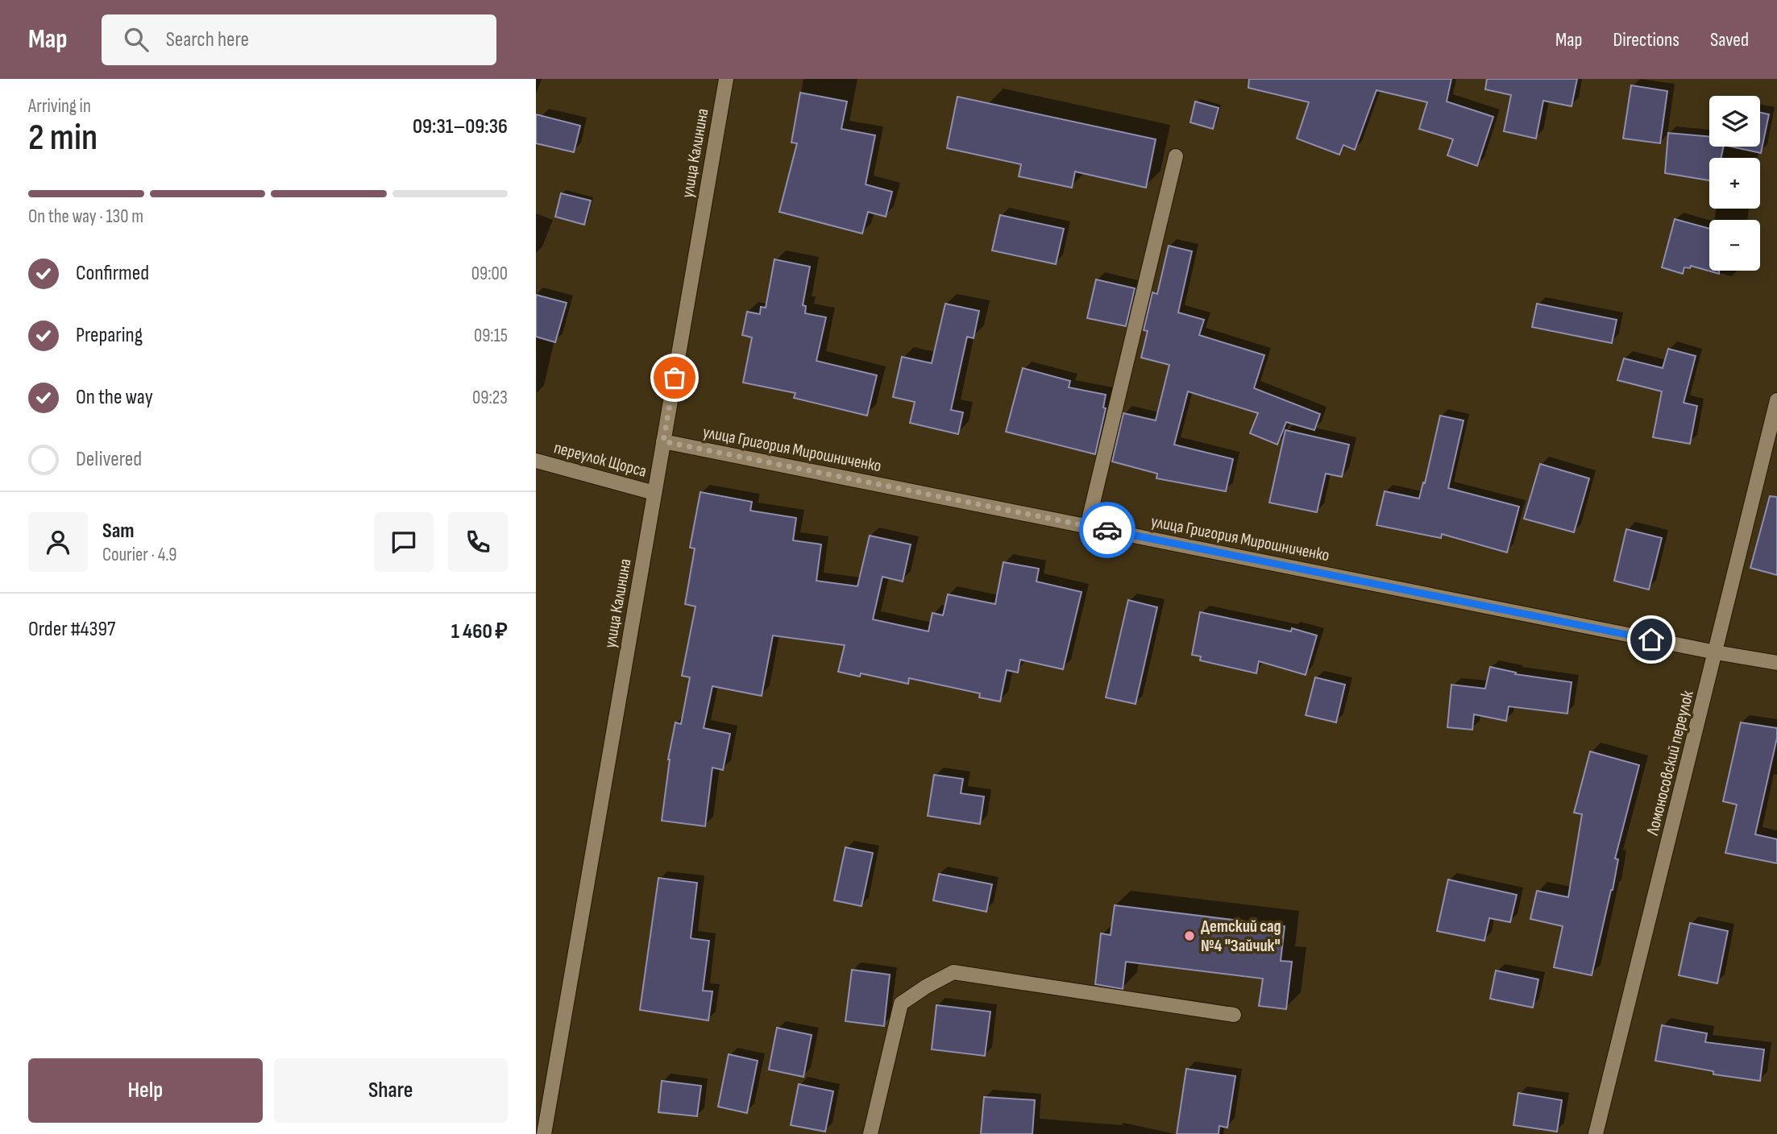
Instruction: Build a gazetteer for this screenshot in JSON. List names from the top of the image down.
{
  "streets": {
    "street": [
      "улица Калинина",
      "улица Григория Мирошниченко",
      "переулок Щорса",
      "Ломоносовский переулок"
    ]
  },
  "crossings": [
    ["улица Калинина", "улица Григория Мирошниченко"],
    ["улица Калинина", "переулок Щорса"],
    ["улица Григория Мирошниченко", "Ломоносовский переулок"]
  ],
  "places": ["Детский сад №4 \"Зайчик\""],
  "page": {
    "header": "Map",
    "search": "Search here",
    "nav": ["Map", "Directions", "Saved"],
    "heading": ["2 min", "Arriving in", "09:31–09:36"],
    "panel": [
      "Sam",
      "Courier · 4.9",
      "Order #4397",
      "1 460 ₽"
    ],
    "map_buttons": ["+", "−"],
    "bar": "On the way · 130 m",
    "list": [
      ["Confirmed", "09:00"],
      ["Preparing", "09:15"],
      ["On the way", "09:23"],
      "Delivered"
    ],
    "buttons": ["Help", "Share"]
  }
}
